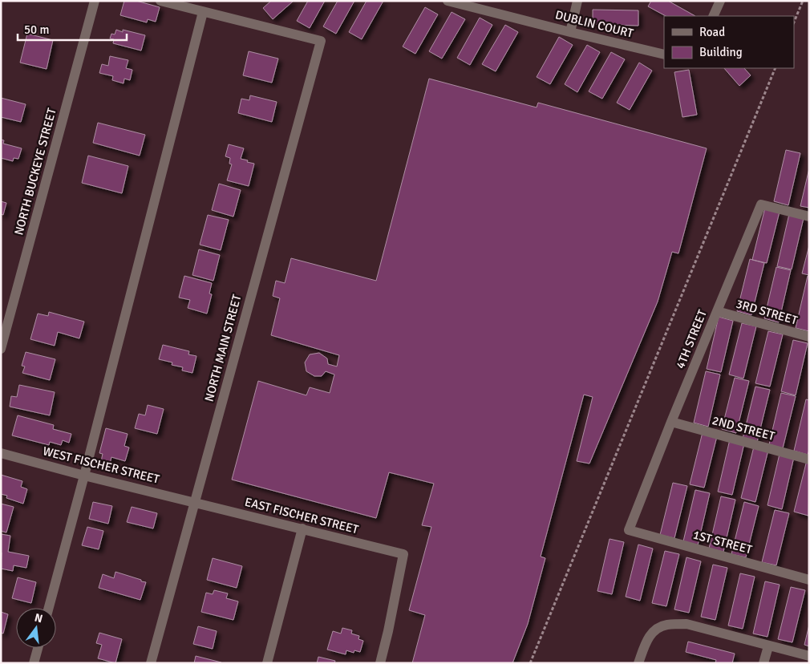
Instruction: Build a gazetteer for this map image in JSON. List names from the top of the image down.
{
  "streets": {
    "street": [
      "DUBLIN COURT",
      "NORTH BUCKEYE STREET",
      "3RD STREET",
      "4TH STREET",
      "NORTH MAIN STREET",
      "2ND STREET",
      "WEST FISCHER STREET",
      "EAST FISCHER STREET",
      "1ST STREET"
    ]
  },
  "crossings": [
    ["3RD STREET", "4TH STREET"],
    ["4TH STREET", "2ND STREET"],
    ["4TH STREET", "1ST STREET"],
    ["NORTH MAIN STREET", "WEST FISCHER STREET"],
    ["NORTH MAIN STREET", "EAST FISCHER STREET"],
    ["WEST FISCHER STREET", "EAST FISCHER STREET"]
  ],
  "legend": ["Road", "Building"],
  "scale_bar": "50 m",
  "north": "top"
}
